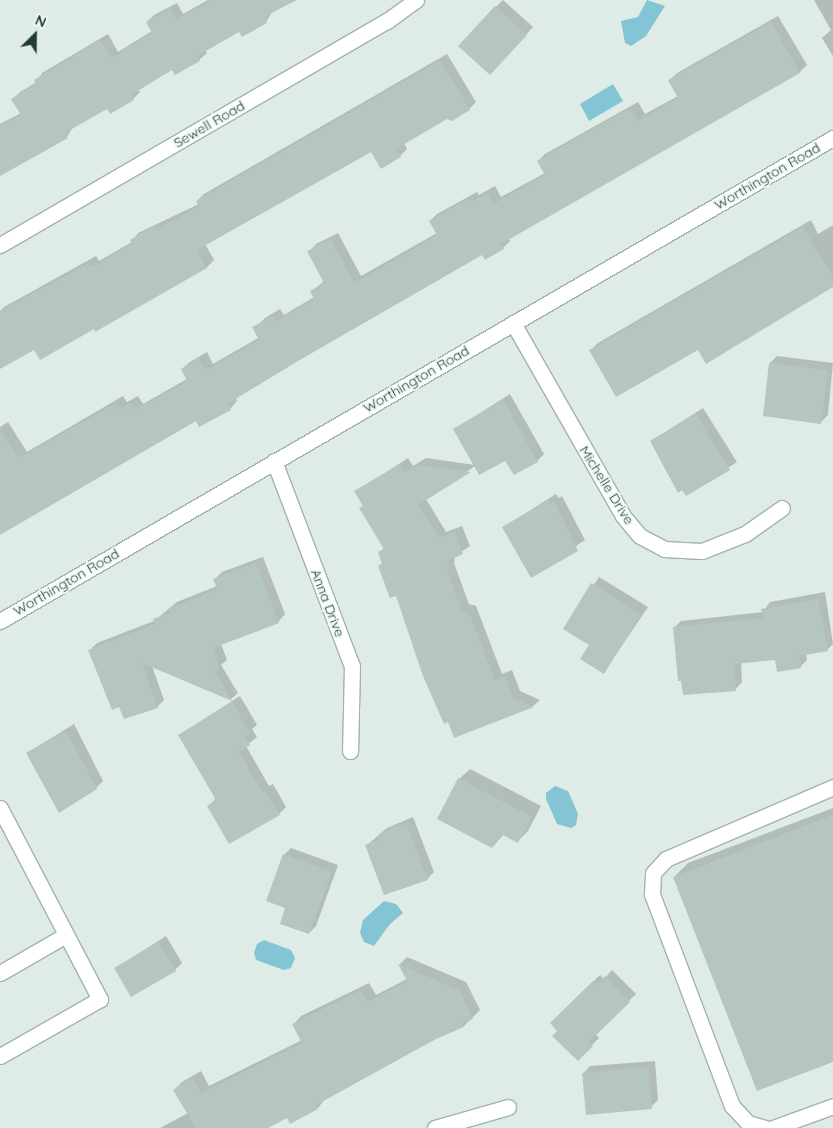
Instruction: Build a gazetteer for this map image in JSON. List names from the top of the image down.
{
  "streets": {
    "street": [
      "Sewell Road",
      "Worthington Road",
      "Michelle Drive",
      "Anna Drive"
    ]
  },
  "crossings": [
    ["Worthington Road", "Michelle Drive"],
    ["Worthington Road", "Anna Drive"]
  ],
  "north": "top right"
}
